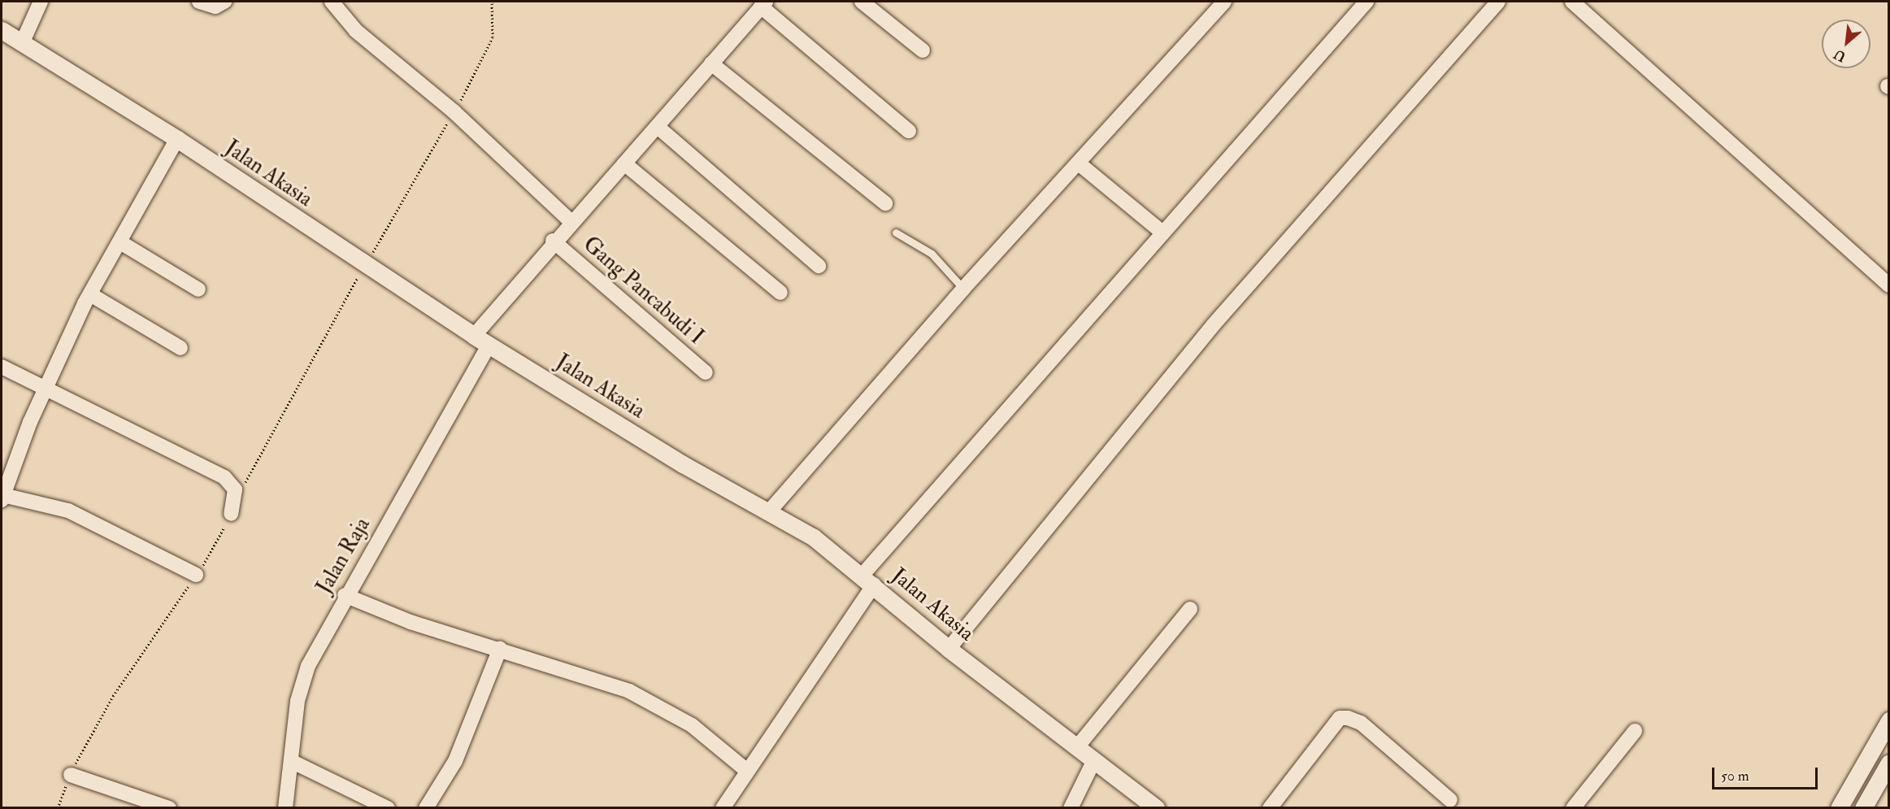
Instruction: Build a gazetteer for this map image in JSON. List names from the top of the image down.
{
  "streets": {
    "street": ["Jalan Akasia", "Gang Pancabudi I", "Jalan Raja"]
  },
  "crossings": [
    ["Jalan Akasia", "Jalan Raja"]
  ],
  "scale_bar": "50 m",
  "north": "bottom left"
}
